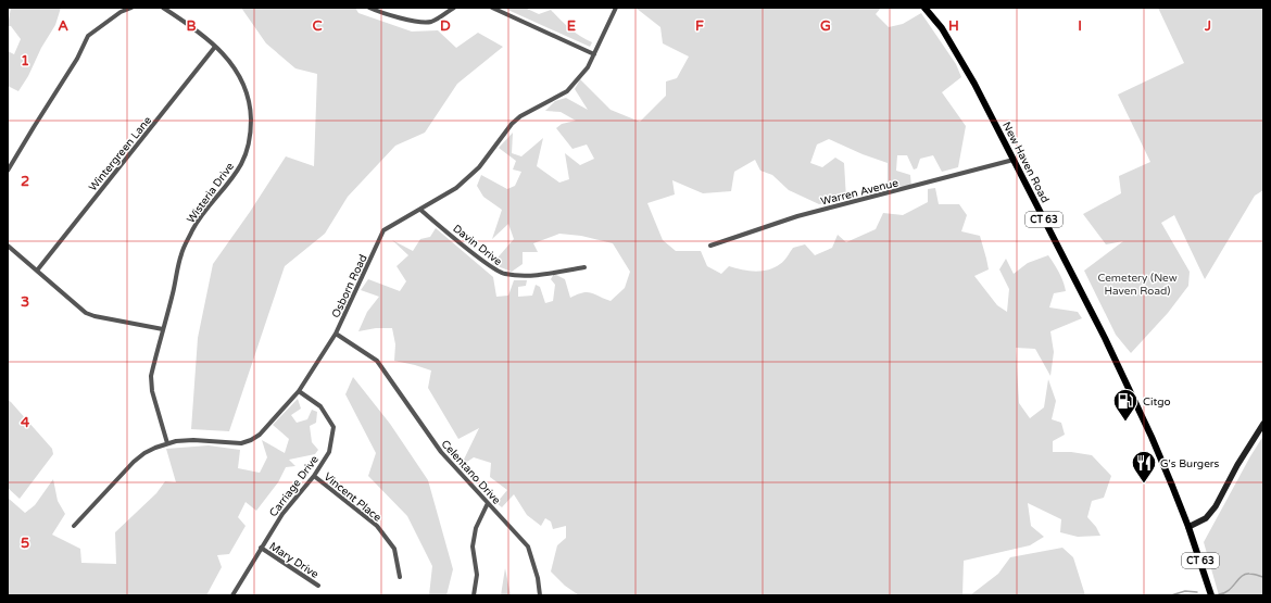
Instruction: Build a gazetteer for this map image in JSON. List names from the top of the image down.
{
  "streets": {
    "main road": ["New Haven Road", "CT 63"],
    "street": [
      "Wintergreen Lane",
      "Warren Avenue",
      "Wisteria Drive",
      "Davin Drive",
      "Osborn Road",
      "Celentano Drive",
      "Carriage Drive",
      "Vincent Place",
      "Mary Drive"
    ]
  },
  "crossings": [
    ["Wintergreen Lane", "Wisteria Drive"],
    ["New Haven Road", "Warren Avenue"],
    ["Wisteria Drive", "Osborn Road"],
    ["Davin Drive", "Osborn Road"],
    ["Osborn Road", "Celentano Drive"],
    ["Osborn Road", "Carriage Drive"],
    ["Carriage Drive", "Vincent Place"],
    ["Carriage Drive", "Mary Drive"]
  ],
  "parks": ["Cemetery (New Haven Road)"],
  "places": {
    "fuel station": ["Citgo"],
    "restaurant": ["G's Burgers"]
  },
  "grid": {
    "columns": [
      "A",
      "B",
      "C",
      "D",
      "E",
      "F",
      "G",
      "H",
      "I",
      "J"
    ],
    "rows": [
      "1",
      "2",
      "3",
      "4",
      "5"
    ]
  }
}
